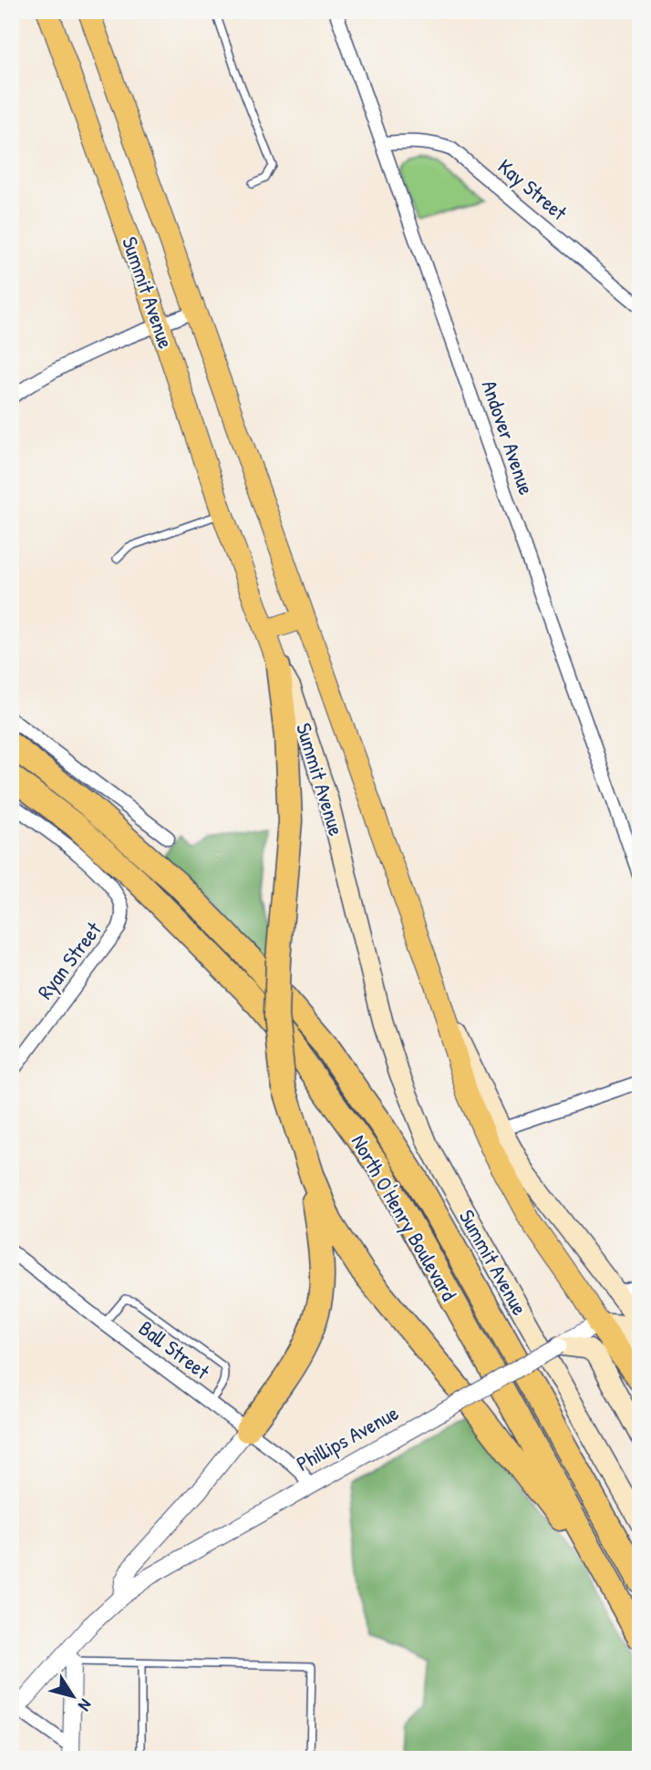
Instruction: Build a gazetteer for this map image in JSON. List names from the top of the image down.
{
  "streets": {
    "highway": ["North O'Henry Boulevard"],
    "main road": ["Summit Avenue"],
    "street": [
      "Kay Street",
      "Andover Avenue",
      "Ryan Street",
      "Ball Street",
      "Phillips Avenue"
    ]
  },
  "crossings": [
    ["Kay Street", "Andover Avenue"],
    ["Summit Avenue", "Phillips Avenue"],
    ["Ball Street", "Phillips Avenue"]
  ],
  "north": "bottom right"
}
